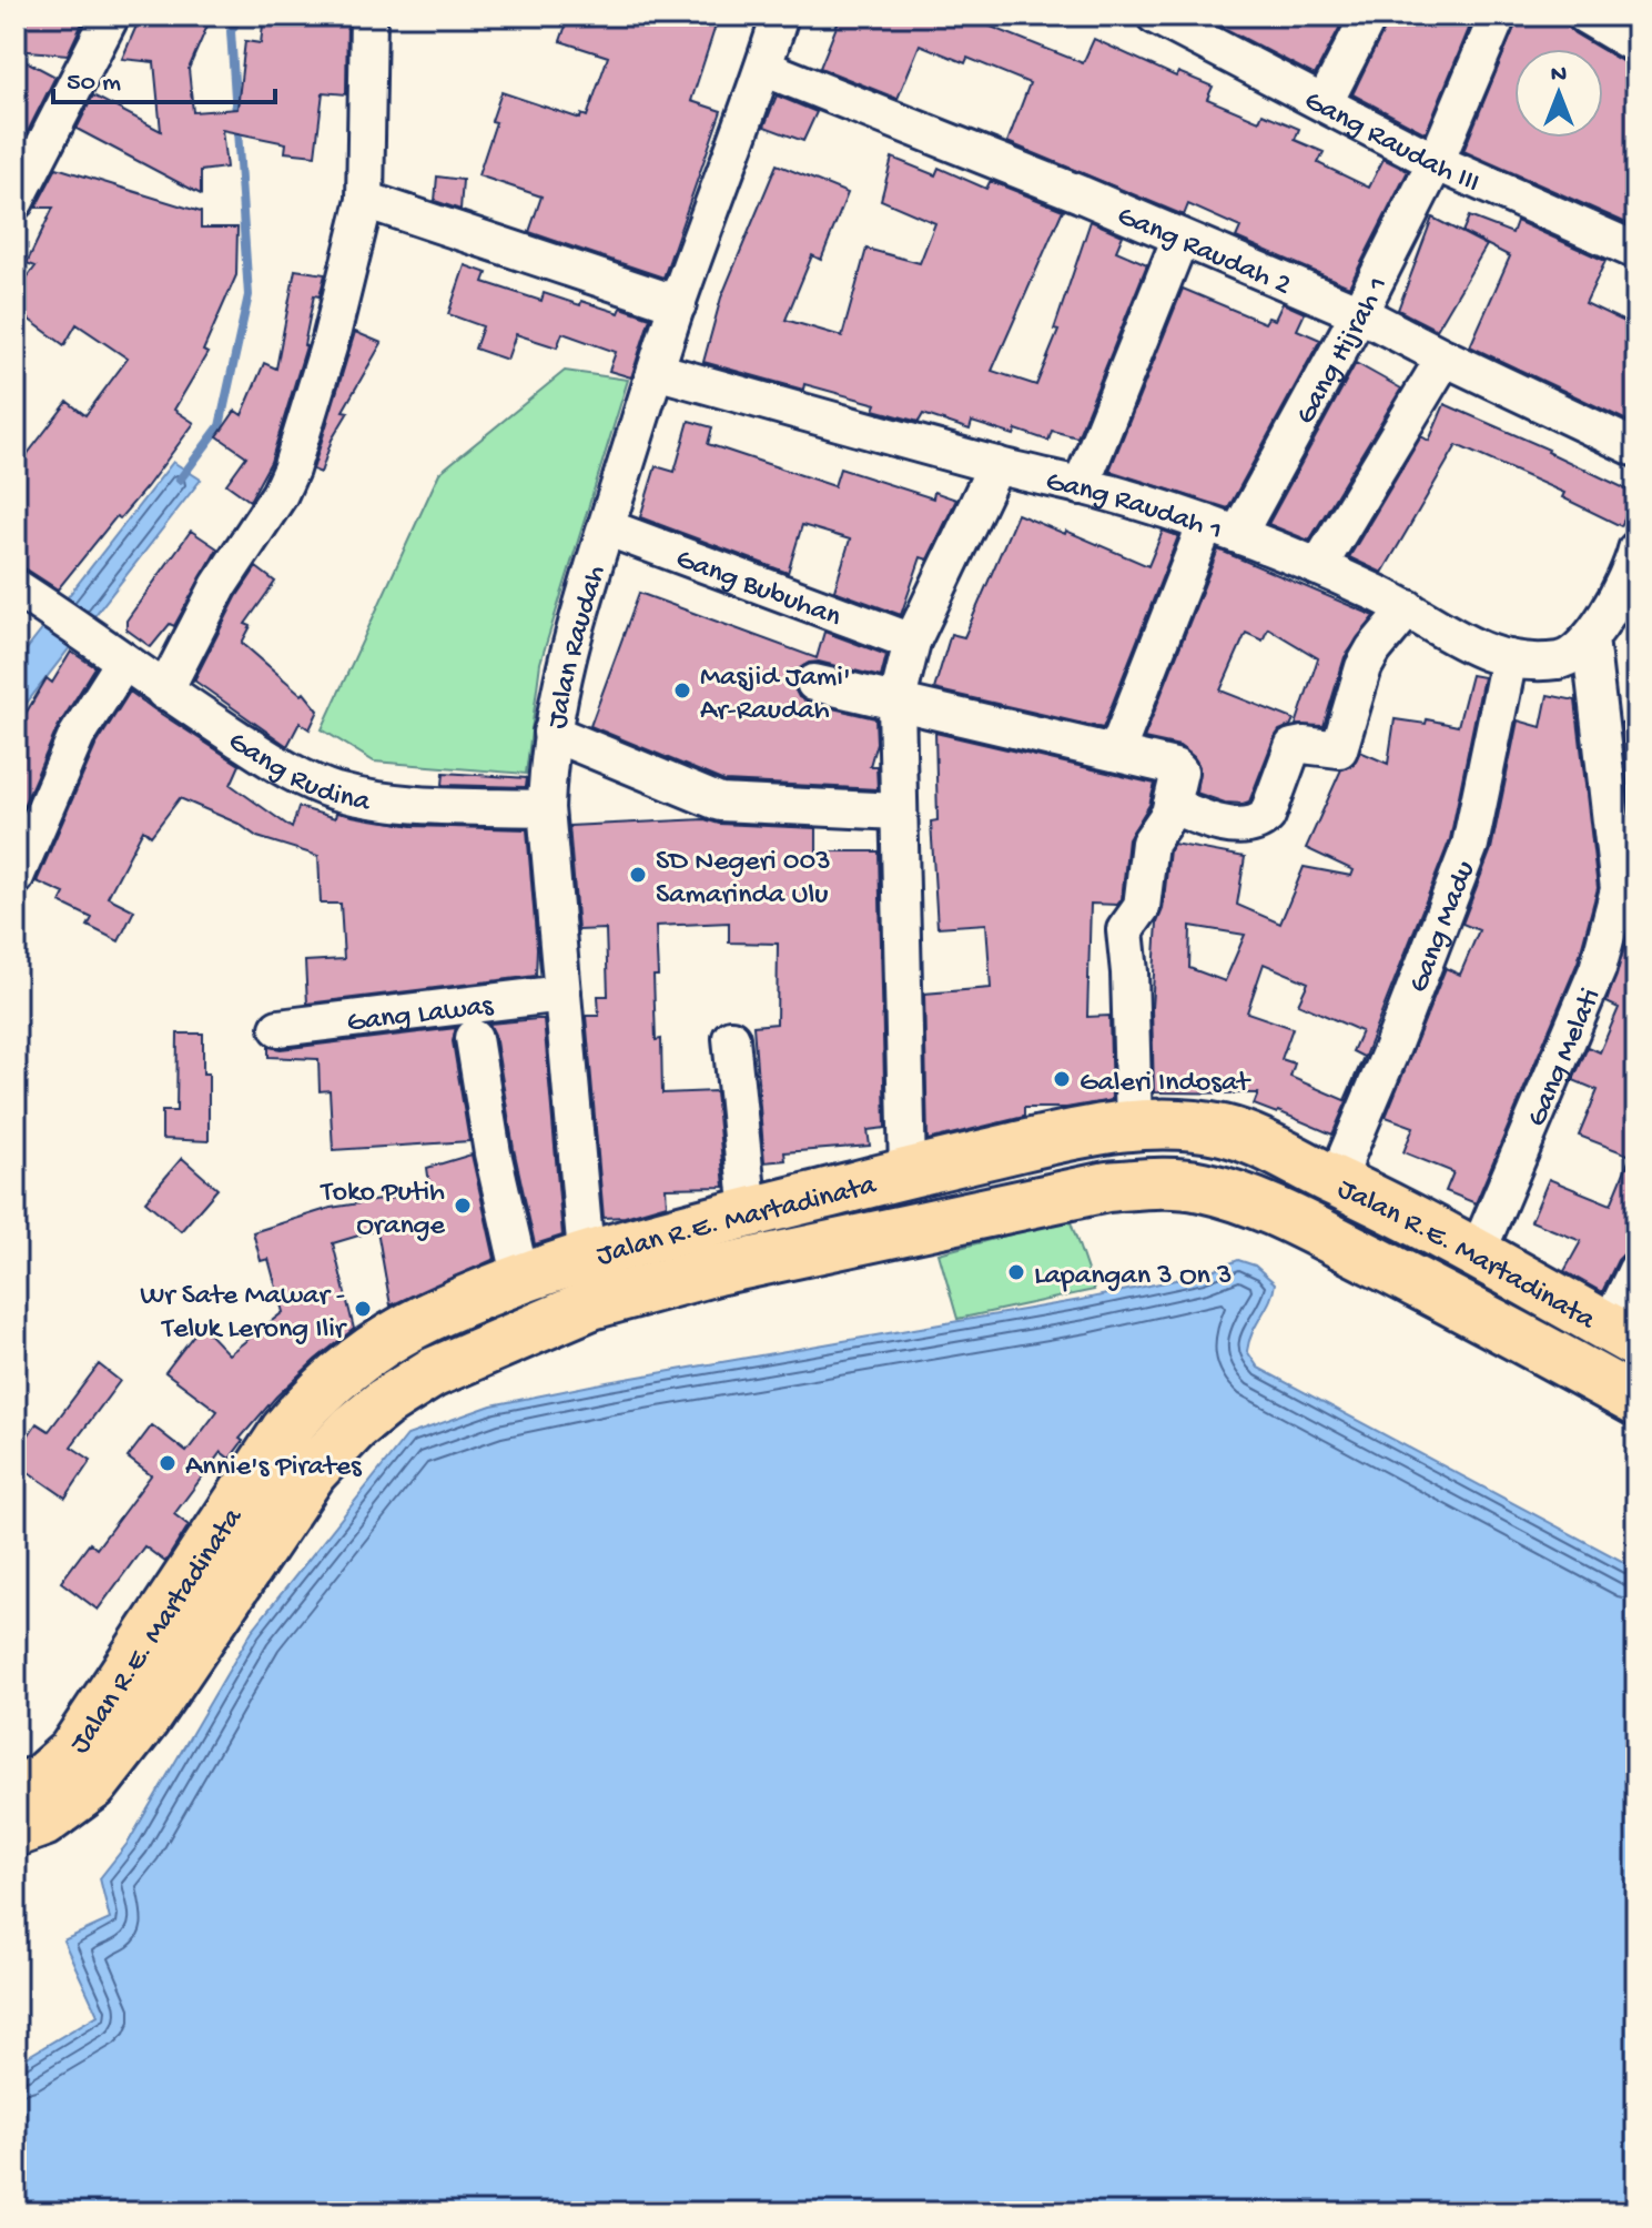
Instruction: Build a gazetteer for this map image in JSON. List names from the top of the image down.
{
  "streets": {
    "highway": ["Jalan R.E. Martadinata"],
    "street": [
      "Gang Raudah III",
      "Gang Raudah 2",
      "Gang Hijrah 1",
      "Gang Raudah 1",
      "Gang Bubuhan",
      "Jalan Raudah",
      "Gang Rudina",
      "Gang Madu",
      "Gang Lawas",
      "Gang Melati"
    ]
  },
  "crossings": [
    ["Gang Raudah III", "Gang Hijrah 1"],
    ["Gang Raudah 2", "Gang Hijrah 1"],
    ["Gang Raudah 2", "Jalan Raudah"],
    ["Gang Hijrah 1", "Gang Raudah 1"],
    ["Gang Raudah 1", "Jalan Raudah"],
    ["Gang Raudah 1", "Gang Madu"],
    ["Gang Raudah 1", "Gang Melati"],
    ["Gang Bubuhan", "Jalan Raudah"],
    ["Jalan Raudah", "Gang Rudina"],
    ["Jalan Raudah", "Gang Lawas"],
    ["Jalan Raudah", "Jalan R.E. Martadinata"],
    ["Gang Madu", "Jalan R.E. Martadinata"],
    ["Gang Melati", "Jalan R.E. Martadinata"]
  ],
  "places": [
    "Masjid Jami' Ar-Raudah",
    "SD Negeri 003 Samarinda Ulu",
    "Galeri Indosat",
    "Toko Putih Orange",
    "Lapangan 3 On 3",
    "Wr Sate Mawar - Teluk Lerong Ilir",
    "Annie's Pirates"
  ],
  "scale_bar": "50 m",
  "north": "top"
}
